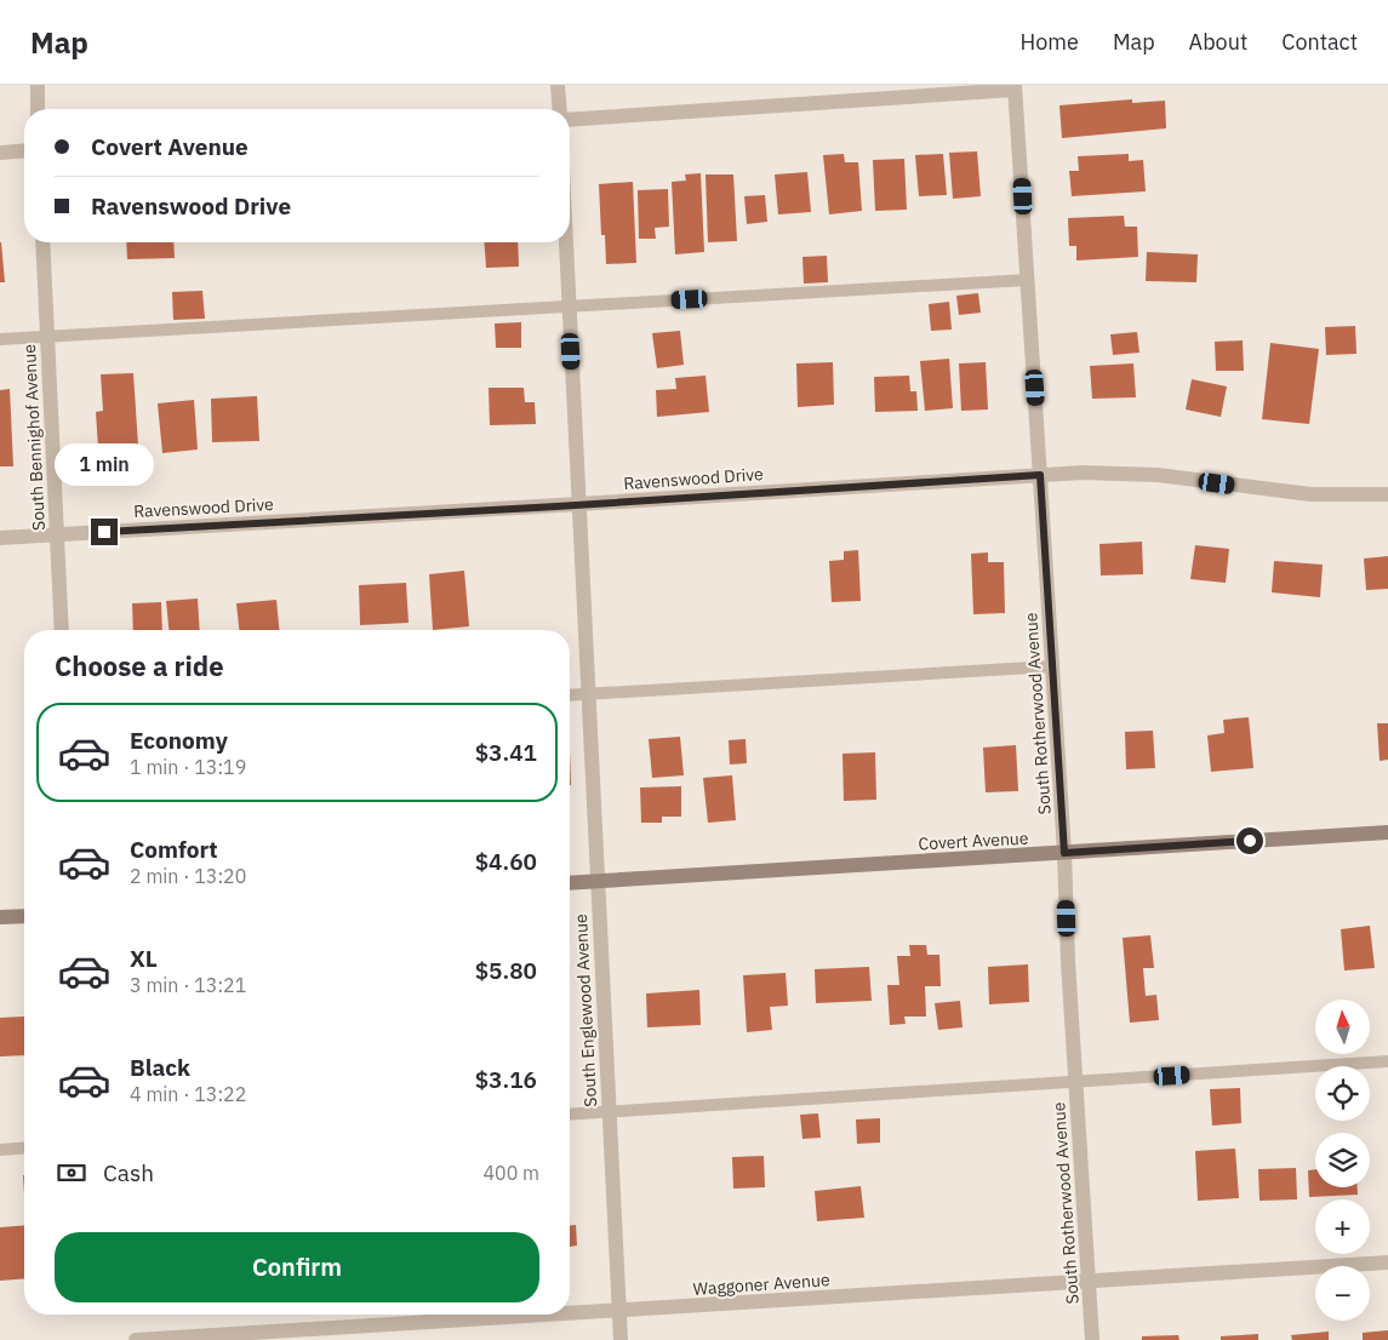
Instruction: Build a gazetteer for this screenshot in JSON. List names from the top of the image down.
{
  "streets": {
    "main road": ["Covert Avenue"],
    "street": [
      "South Bennighof Avenue",
      "Ravenswood Drive",
      "South Rotherwood Avenue",
      "South Englewood Avenue",
      "Waggoner Avenue"
    ]
  },
  "crossings": [
    ["South Bennighof Avenue", "Ravenswood Drive"],
    ["Ravenswood Drive", "South Rotherwood Avenue"],
    ["Ravenswood Drive", "South Englewood Avenue"],
    ["South Rotherwood Avenue", "Covert Avenue"],
    ["South Rotherwood Avenue", "Waggoner Avenue"],
    ["Covert Avenue", "South Englewood Avenue"],
    ["South Englewood Avenue", "Waggoner Avenue"]
  ],
  "north": "top",
  "page": {
    "header": "Map",
    "nav": [
      "Home",
      "Map",
      "About",
      "Contact"
    ],
    "banner": ["Covert Avenue", "Ravenswood Drive"],
    "bubble": "1 min",
    "heading": "Choose a ride",
    "list": [
      {
        "name": "Economy",
        "note": "1 min · 13:19",
        "value": "$3.41"
      },
      {
        "name": "Comfort",
        "note": "2 min · 13:20",
        "value": "$4.60"
      },
      {
        "name": "XL",
        "note": "3 min · 13:21",
        "value": "$5.80"
      },
      {
        "name": "Black",
        "note": "4 min · 13:22",
        "value": "$3.16"
      }
    ],
    "map_buttons": ["+", "−"],
    "pay": ["Cash", "400 m"],
    "buttons": "Confirm"
  }
}
